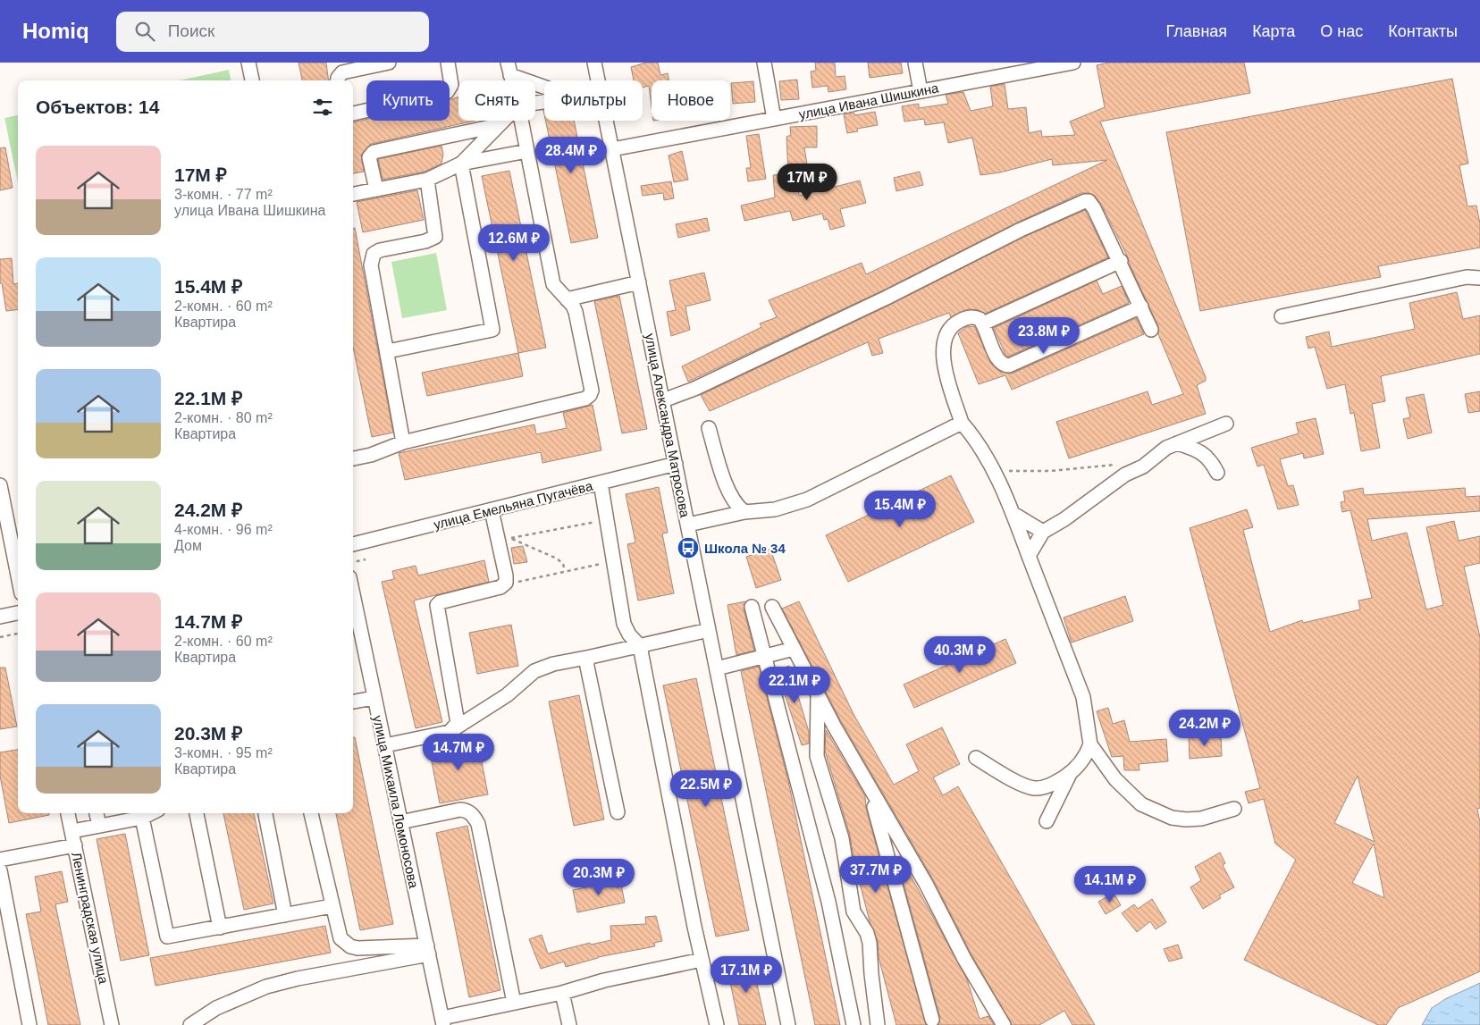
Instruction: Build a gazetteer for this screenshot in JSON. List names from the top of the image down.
{
  "streets": {
    "street": [
      "улица Ивана Шишкина",
      "улица Александра Матросова",
      "улица Емельяна Пугачёва",
      "улица Михаила Ломоносова",
      "Ленинградская улица"
    ]
  },
  "crossings": [
    ["улица Ивана Шишкина", "улица Александра Матросова"],
    ["улица Александра Матросова", "улица Емельяна Пугачёва"]
  ],
  "places": {
    "bus stop": ["Школа № 34"]
  },
  "page": {
    "header": "Homiq",
    "search": "Поиск",
    "nav": [
      "Главная",
      "Карта",
      "О нас",
      "Контакты"
    ],
    "chip": [
      "Купить",
      "Снять",
      "Фильтры",
      "Новое"
    ],
    "heading": "Объектов: 14",
    "list": [
      {
        "name": "17M ₽",
        "note": "3-комн. · 77 m² · улица Ивана Шишкина"
      },
      {
        "name": "15.4M ₽",
        "note": "2-комн. · 60 m² · Квартира"
      },
      {
        "name": "22.1M ₽",
        "note": "2-комн. · 80 m² · Квартира"
      },
      {
        "name": "24.2M ₽",
        "note": "4-комн. · 96 m² · Дом"
      },
      {
        "name": "14.7M ₽",
        "note": "2-комн. · 60 m² · Квартира"
      },
      {
        "name": "20.3M ₽",
        "note": "3-комн. · 95 m² · Квартира"
      }
    ],
    "price": [
      "28.4M ₽",
      "17M ₽",
      "12.6M ₽",
      "23.8M ₽",
      "15.4M ₽",
      "40.3M ₽",
      "22.1M ₽",
      "24.2M ₽",
      "14.7M ₽",
      "22.5M ₽",
      "37.7M ₽",
      "20.3M ₽",
      "14.1M ₽",
      "17.1M ₽"
    ]
  }
}
